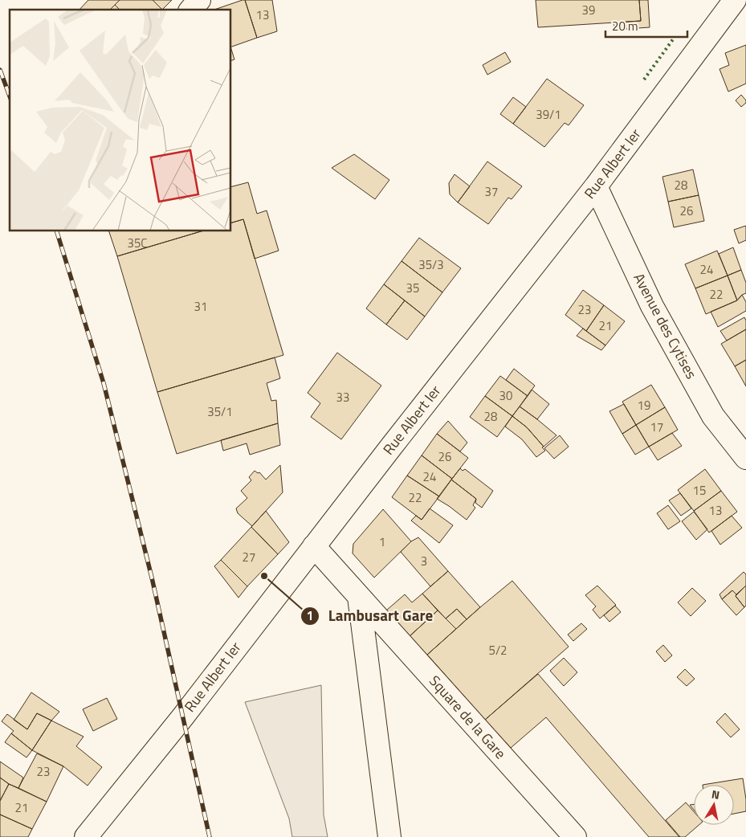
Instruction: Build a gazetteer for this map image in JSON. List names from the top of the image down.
{
  "streets": {
    "street": ["Rue Albert Ier", "Avenue des Cytises", "Square de la Gare"]
  },
  "crossings": [
    ["Rue Albert Ier", "Avenue des Cytises"],
    ["Rue Albert Ier", "Square de la Gare"]
  ],
  "places": ["Lambusart Gare"],
  "house_numbers": [
    "39",
    "13",
    "39/1",
    "28",
    "37",
    "26",
    "35C",
    "35/3",
    "24",
    "35",
    "22",
    "31",
    "23",
    "21",
    "30",
    "33",
    "19",
    "35/1",
    "28",
    "17",
    "26",
    "24",
    "15",
    "22",
    "13",
    "1",
    "27",
    "3",
    "5/2",
    "23",
    "21"
  ],
  "scale_bar": "20 m",
  "north": "top"
}
